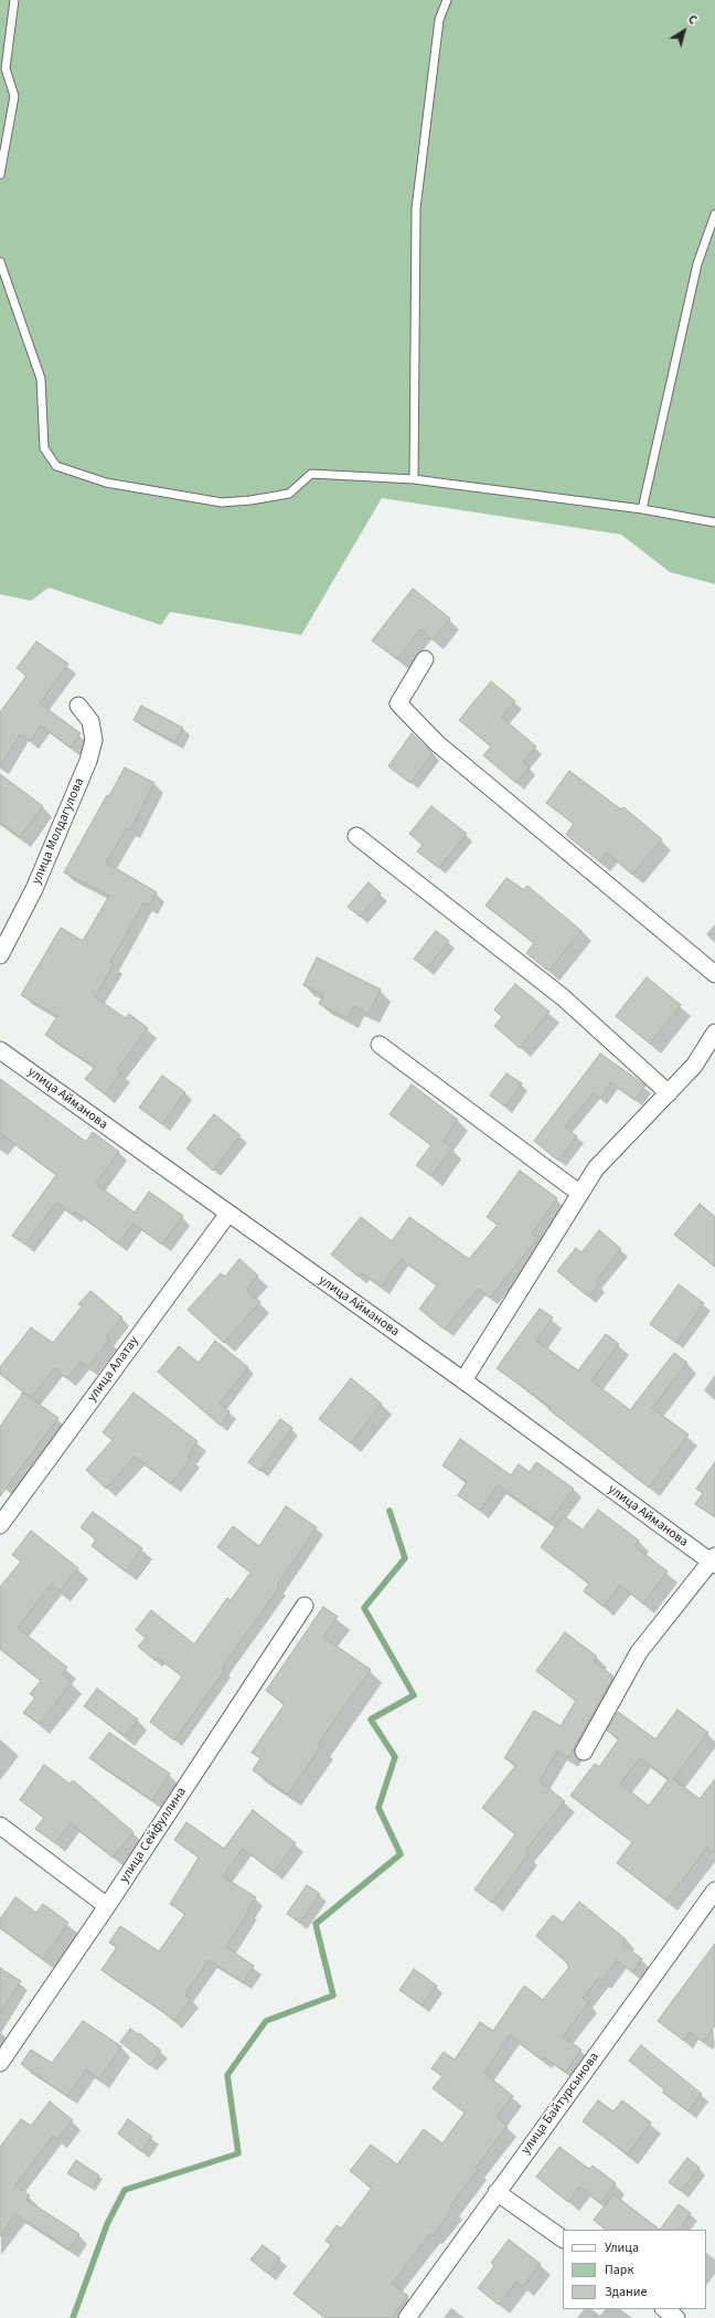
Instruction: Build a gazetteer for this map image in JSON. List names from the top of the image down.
{
  "streets": {
    "street": [
      "улица Молдагулова",
      "улица Айманова",
      "улица Алатау",
      "улица Сейфуллина",
      "улица Байтурсынова"
    ]
  },
  "crossings": [
    ["улица Айманова", "улица Алатау"]
  ],
  "legend": ["Улица", "Парк", "Здание"],
  "north": "top right"
}
